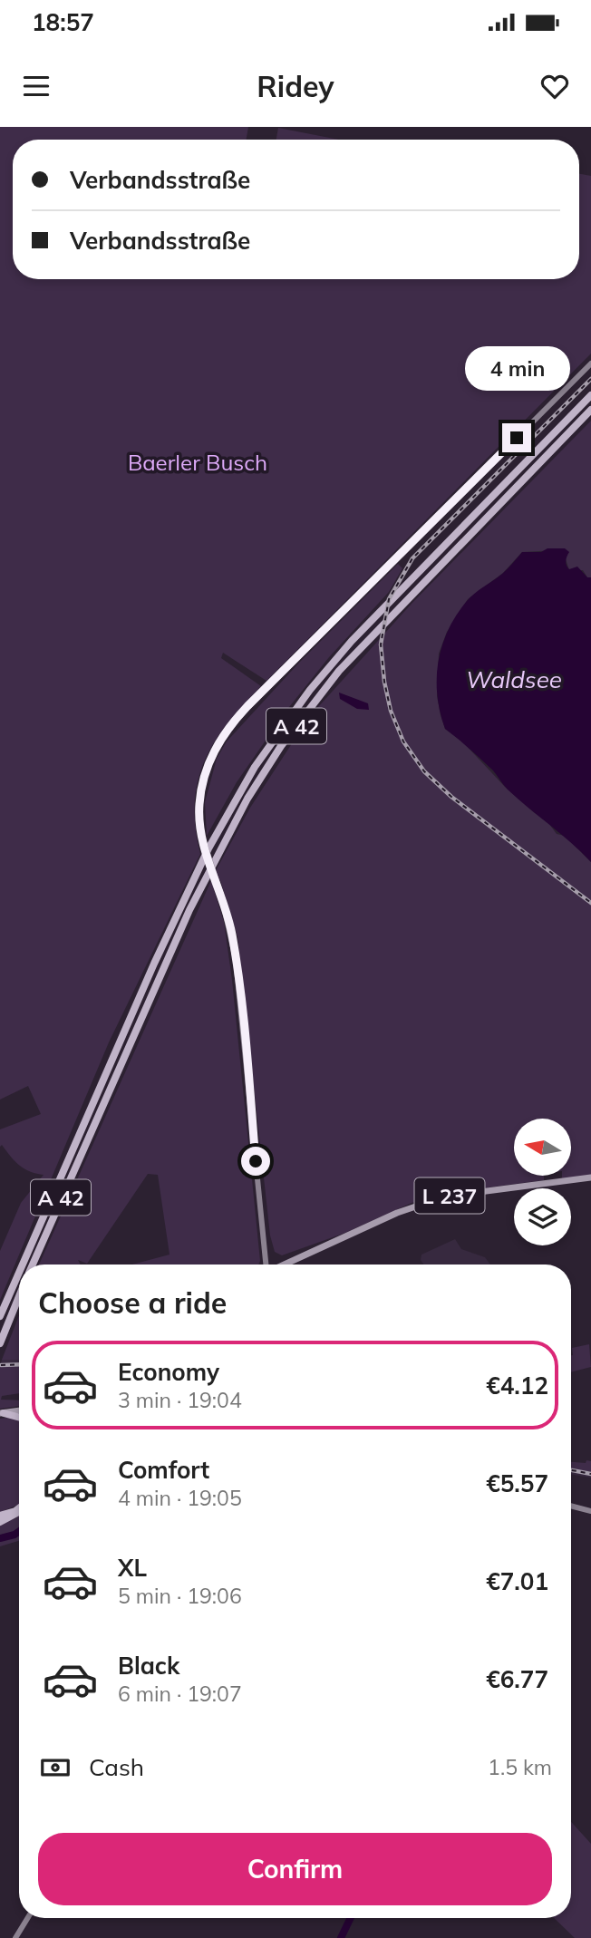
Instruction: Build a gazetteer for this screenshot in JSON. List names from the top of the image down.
{
  "streets": {
    "highway": ["A 42"],
    "main road": ["L 237"]
  },
  "water": ["Waldsee"],
  "parks": ["Baerler Busch"],
  "north": "left",
  "page": {
    "status": "18:57",
    "header": "Ridey",
    "banner": ["Verbandsstraße", "Verbandsstraße"],
    "bubble": "4 min",
    "heading": "Choose a ride",
    "list": [
      {
        "name": "Economy",
        "note": "3 min · 19:04",
        "value": "€4.12"
      },
      {
        "name": "Comfort",
        "note": "4 min · 19:05",
        "value": "€5.57"
      },
      {
        "name": "XL",
        "note": "5 min · 19:06",
        "value": "€7.01"
      },
      {
        "name": "Black",
        "note": "6 min · 19:07",
        "value": "€6.77"
      }
    ],
    "pay": ["Cash", "1.5 km"],
    "buttons": "Confirm"
  }
}
